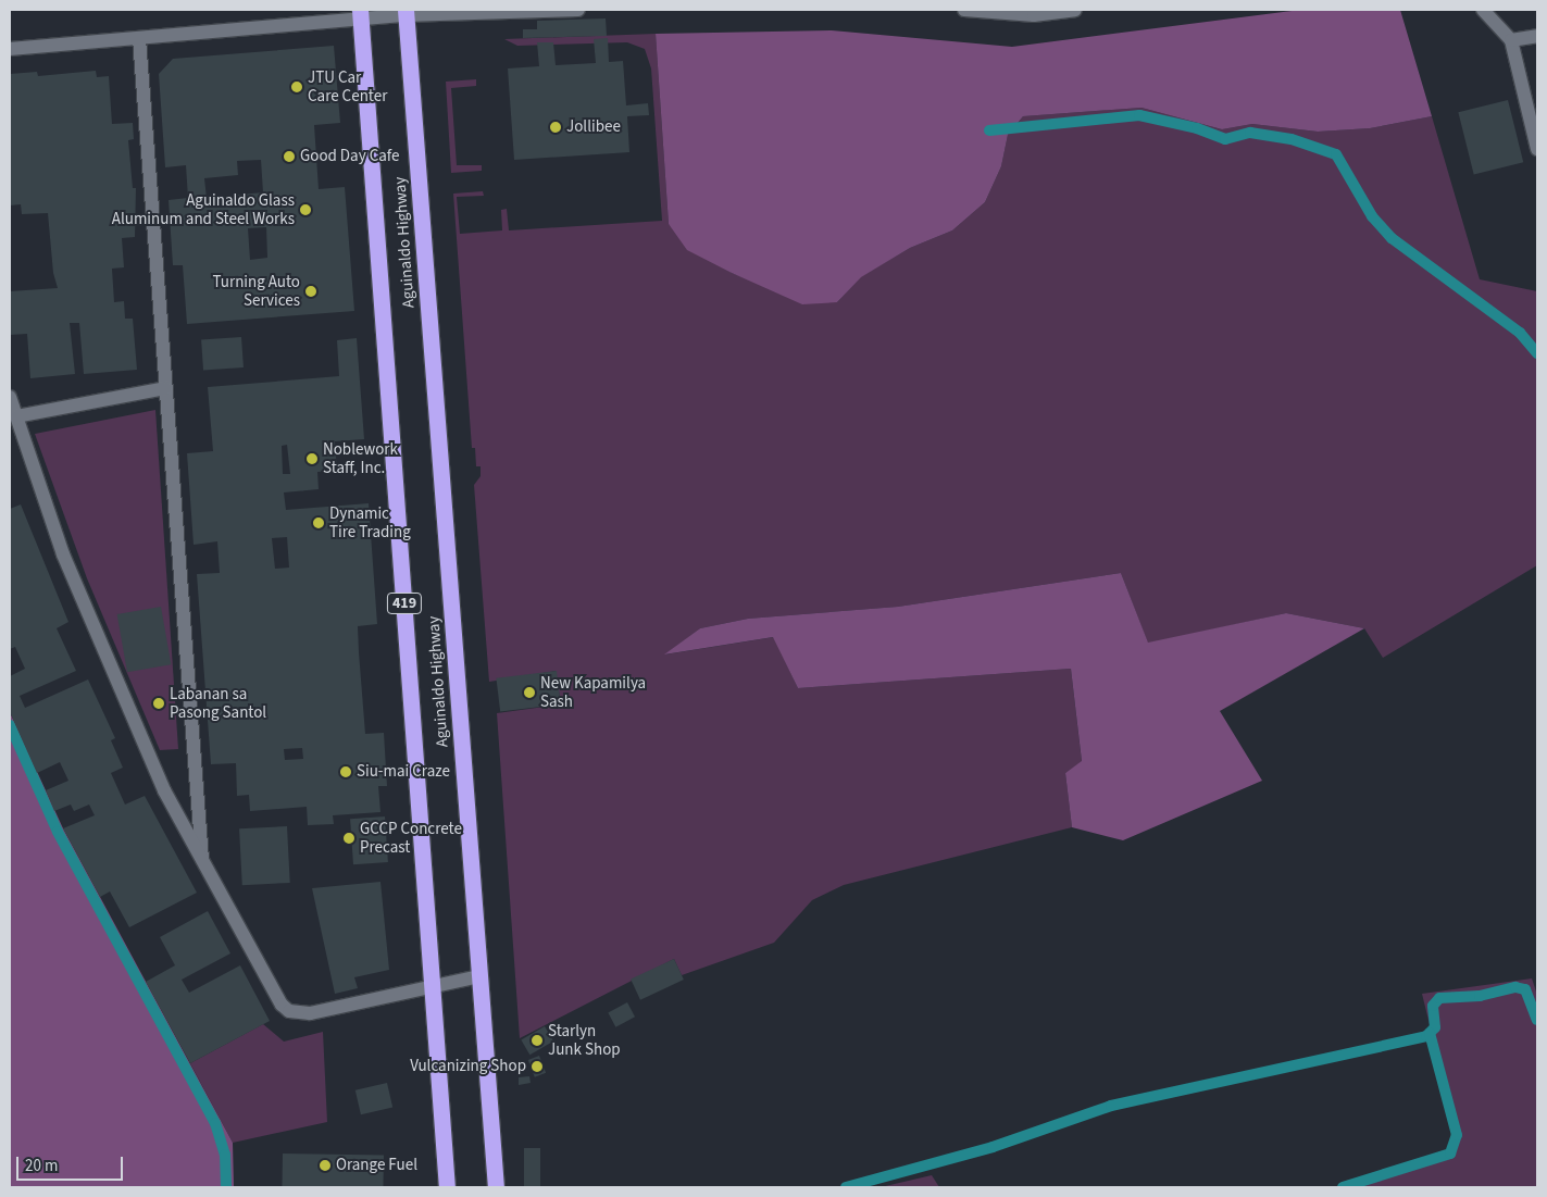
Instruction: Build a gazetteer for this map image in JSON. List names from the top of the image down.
{
  "streets": {
    "highway": ["Aguinaldo Highway", "419"]
  },
  "places": [
    "JTU Car Care Center",
    "Jollibee",
    "Good Day Cafe",
    "Aguinaldo Glass Aluminum and Steel Works",
    "Turning Auto Services",
    "Noblework Staff, Inc.",
    "Dynamic Tire Trading",
    "New Kapamilya Sash",
    "Labanan sa Pasong Santol",
    "Siu-mai Craze",
    "GCCP Concrete Precast",
    "Starlyn Junk Shop",
    "Vulcanizing Shop",
    "Orange Fuel"
  ],
  "scale_bar": "20 m"
}
